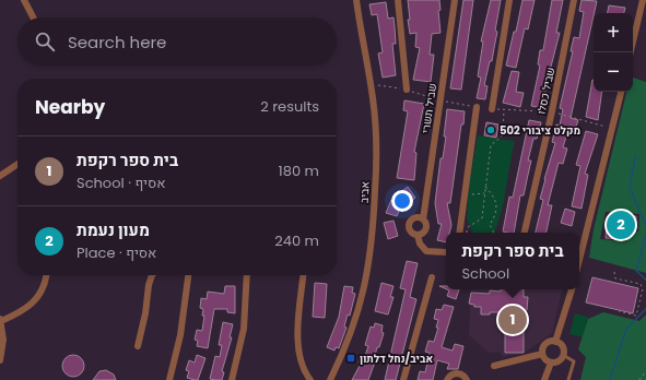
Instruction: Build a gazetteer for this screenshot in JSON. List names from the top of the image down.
{
  "streets": {
    "street": ["שביל כסלו", "שביל תשרי", "אביב"]
  },
  "places": {
    "other": ["מקלט ציבורי 502"],
    "transit": ["אביב/נחל דלתון"]
  },
  "page": {
    "map_buttons": ["+", "−"],
    "search": "Search here",
    "heading": ["Nearby", "2 results"],
    "list": [
      {
        "mark": "1",
        "name": "בית ספר רקפת",
        "note": "School · אסיף",
        "value": "180 m"
      },
      {
        "mark": "2",
        "name": "מעון נעמת",
        "note": "Place · אסיף",
        "value": "240 m"
      }
    ],
    "pins": ["2", "1"],
    "popup": ["בית ספר רקפת", "School"]
  }
}
